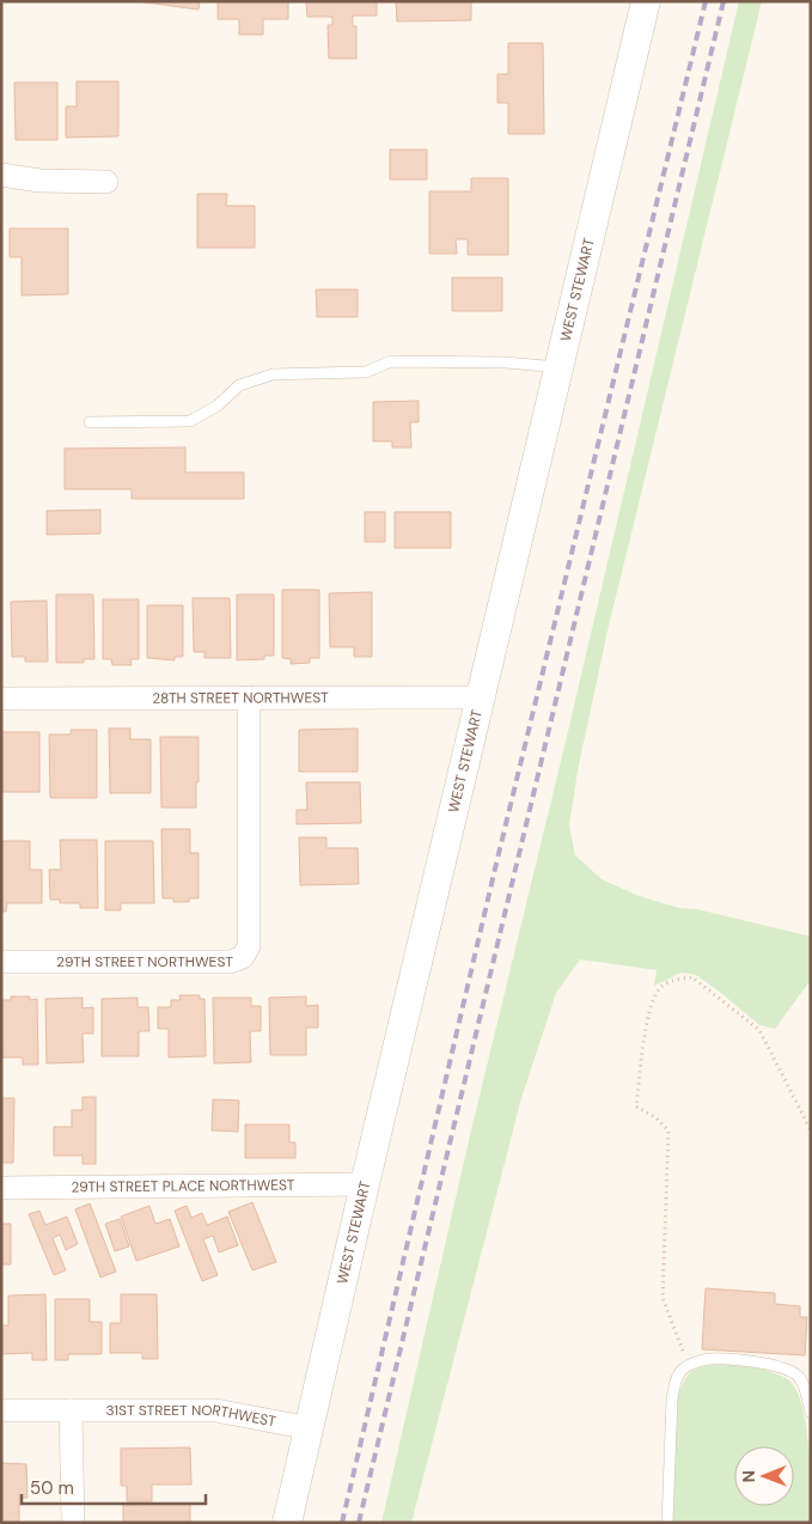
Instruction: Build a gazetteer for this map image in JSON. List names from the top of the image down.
{
  "streets": {
    "street": [
      "WEST STEWART",
      "28TH STREET NORTHWEST",
      "29TH STREET NORTHWEST",
      "29TH STREET PLACE NORTHWEST",
      "31ST STREET NORTHWEST"
    ]
  },
  "crossings": [
    ["WEST STEWART", "28TH STREET NORTHWEST"],
    ["WEST STEWART", "29TH STREET PLACE NORTHWEST"],
    ["WEST STEWART", "31ST STREET NORTHWEST"],
    ["28TH STREET NORTHWEST", "29TH STREET NORTHWEST"]
  ],
  "scale_bar": "50 m",
  "north": "left"
}
